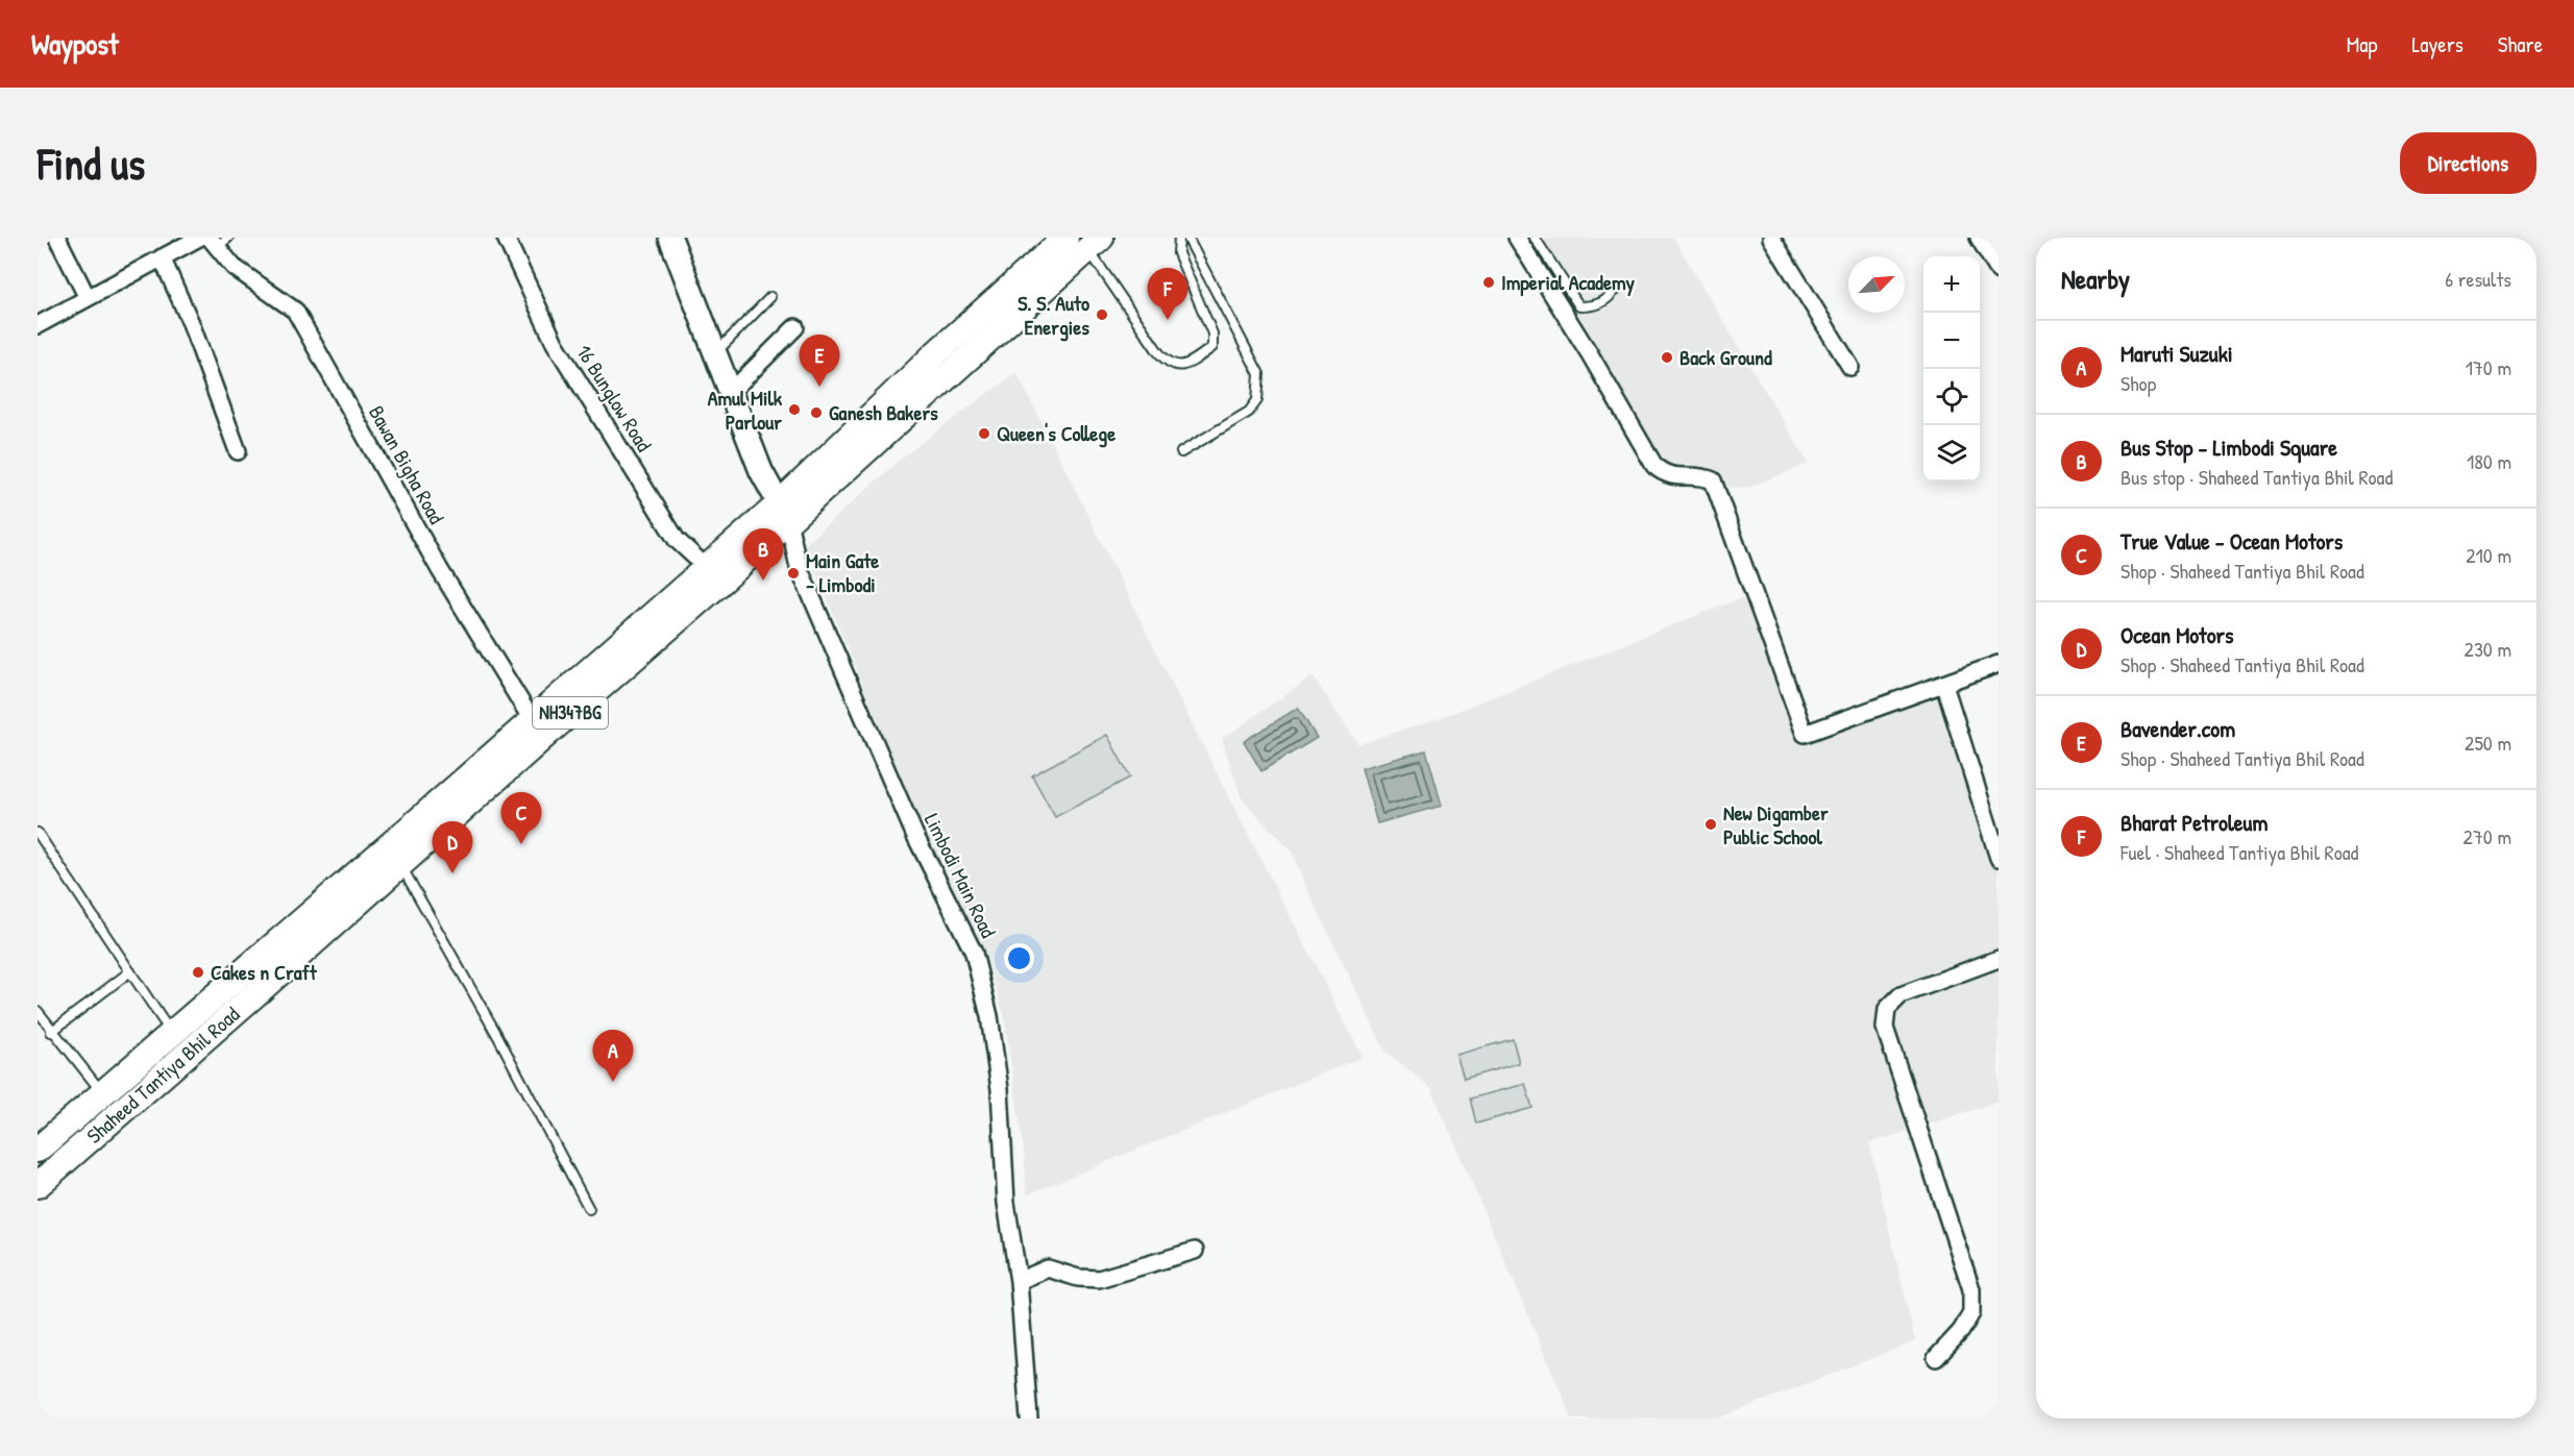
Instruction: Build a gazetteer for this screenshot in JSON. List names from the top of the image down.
{
  "streets": {
    "main road": ["NH347BG", "Shaheed Tantiya Bhil Road"],
    "street": ["16 Bunglow Road", "Bawan Bigha Road", "Limbodi Main Road"]
  },
  "crossings": [
    ["16 Bunglow Road", "Shaheed Tantiya Bhil Road"],
    ["Bawan Bigha Road", "Shaheed Tantiya Bhil Road"],
    ["Limbodi Main Road", "Shaheed Tantiya Bhil Road"]
  ],
  "places": [
    "Imperial Academy",
    "S. S. Auto Energies",
    "Back Ground",
    "Amul Milk Parlour",
    "Ganesh Bakers",
    "Queen's College",
    "Main Gate - Limbodi",
    "New Digamber Public School",
    "Cakes n Craft"
  ],
  "north": "top right",
  "page": {
    "header": "Waypost",
    "nav": ["Map", "Layers", "Share"],
    "buttons": "Directions",
    "title": "Find us",
    "heading": ["Nearby", "6 results"],
    "map_buttons": ["+", "−"],
    "pins": [
      "F",
      "E",
      "B",
      "C",
      "D",
      "A"
    ],
    "list": [
      {
        "mark": "A",
        "name": "Maruti Suzuki",
        "note": "Shop",
        "value": "170 m"
      },
      {
        "mark": "B",
        "name": "Bus Stop - Limbodi Square",
        "note": "Bus stop · Shaheed Tantiya Bhil Road",
        "value": "180 m"
      },
      {
        "mark": "C",
        "name": "True Value - Ocean Motors",
        "note": "Shop · Shaheed Tantiya Bhil Road",
        "value": "210 m"
      },
      {
        "mark": "D",
        "name": "Ocean Motors",
        "note": "Shop · Shaheed Tantiya Bhil Road",
        "value": "230 m"
      },
      {
        "mark": "E",
        "name": "Bavender.com",
        "note": "Shop · Shaheed Tantiya Bhil Road",
        "value": "250 m"
      },
      {
        "mark": "F",
        "name": "Bharat Petroleum",
        "note": "Fuel · Shaheed Tantiya Bhil Road",
        "value": "270 m"
      }
    ]
  }
}
